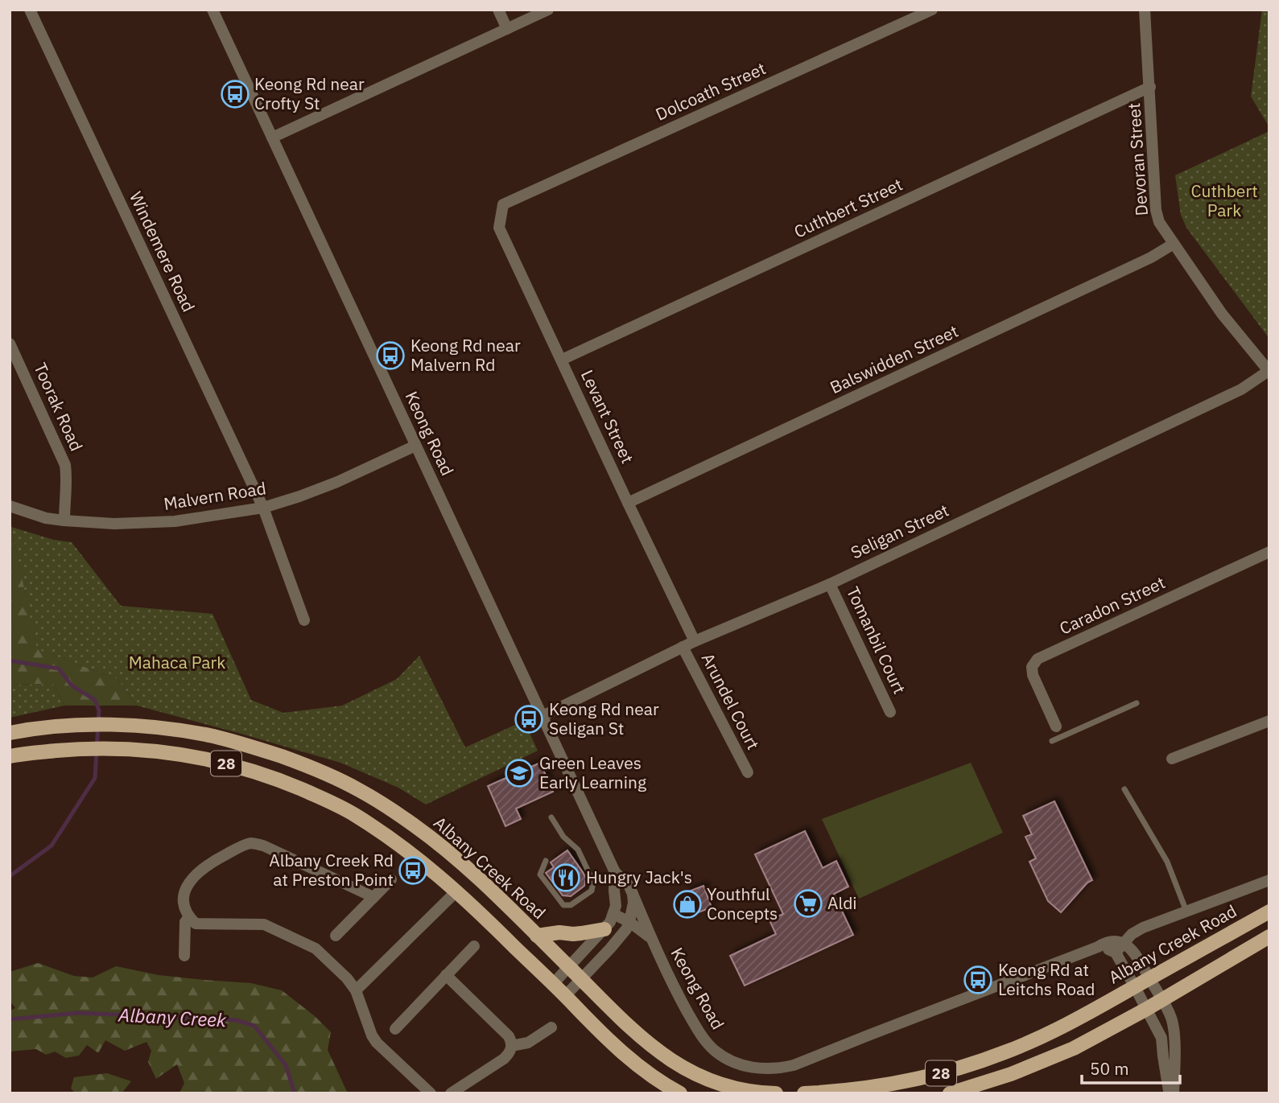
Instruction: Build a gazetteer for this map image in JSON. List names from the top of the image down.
{
  "streets": {
    "main road": ["28", "Albany Creek Road"],
    "street": [
      "Dolcoath Street",
      "Devoran Street",
      "Cuthbert Street",
      "Windemere Road",
      "Balswidden Street",
      "Toorak Road",
      "Levant Street",
      "Keong Road",
      "Malvern Road",
      "Seligan Street",
      "Caradon Street",
      "Tomanbil Court",
      "Arundel Court"
    ]
  },
  "crossings": [
    ["Dolcoath Street", "Levant Street"],
    ["Devoran Street", "Cuthbert Street"],
    ["Devoran Street", "Balswidden Street"],
    ["Devoran Street", "Seligan Street"],
    ["Cuthbert Street", "Levant Street"],
    ["Windemere Road", "Malvern Road"],
    ["Balswidden Street", "Levant Street"],
    ["Toorak Road", "Malvern Road"],
    ["Levant Street", "Seligan Street"],
    ["Keong Road", "Malvern Road"],
    ["Keong Road", "Seligan Street"],
    ["Keong Road", "28"],
    ["Keong Road", "Albany Creek Road"],
    ["Seligan Street", "Tomanbil Court"],
    ["Seligan Street", "Arundel Court"]
  ],
  "water": ["Albany Creek"],
  "parks": ["Cuthbert Park", "Mahaca Park"],
  "places": {
    "bus stop": [
      "Keong Rd near Crofty St",
      "Keong Rd near Malvern Rd",
      "Keong Rd near Seligan St",
      "Albany Creek Rd at Preston Point",
      "Keong Rd at Leitchs Road"
    ],
    "school or university": ["Green Leaves Early Learning"],
    "restaurant": ["Hungry Jack's"],
    "supermarket": ["Aldi"],
    "shop": ["Youthful Concepts"]
  },
  "scale_bar": "50 m"
}
